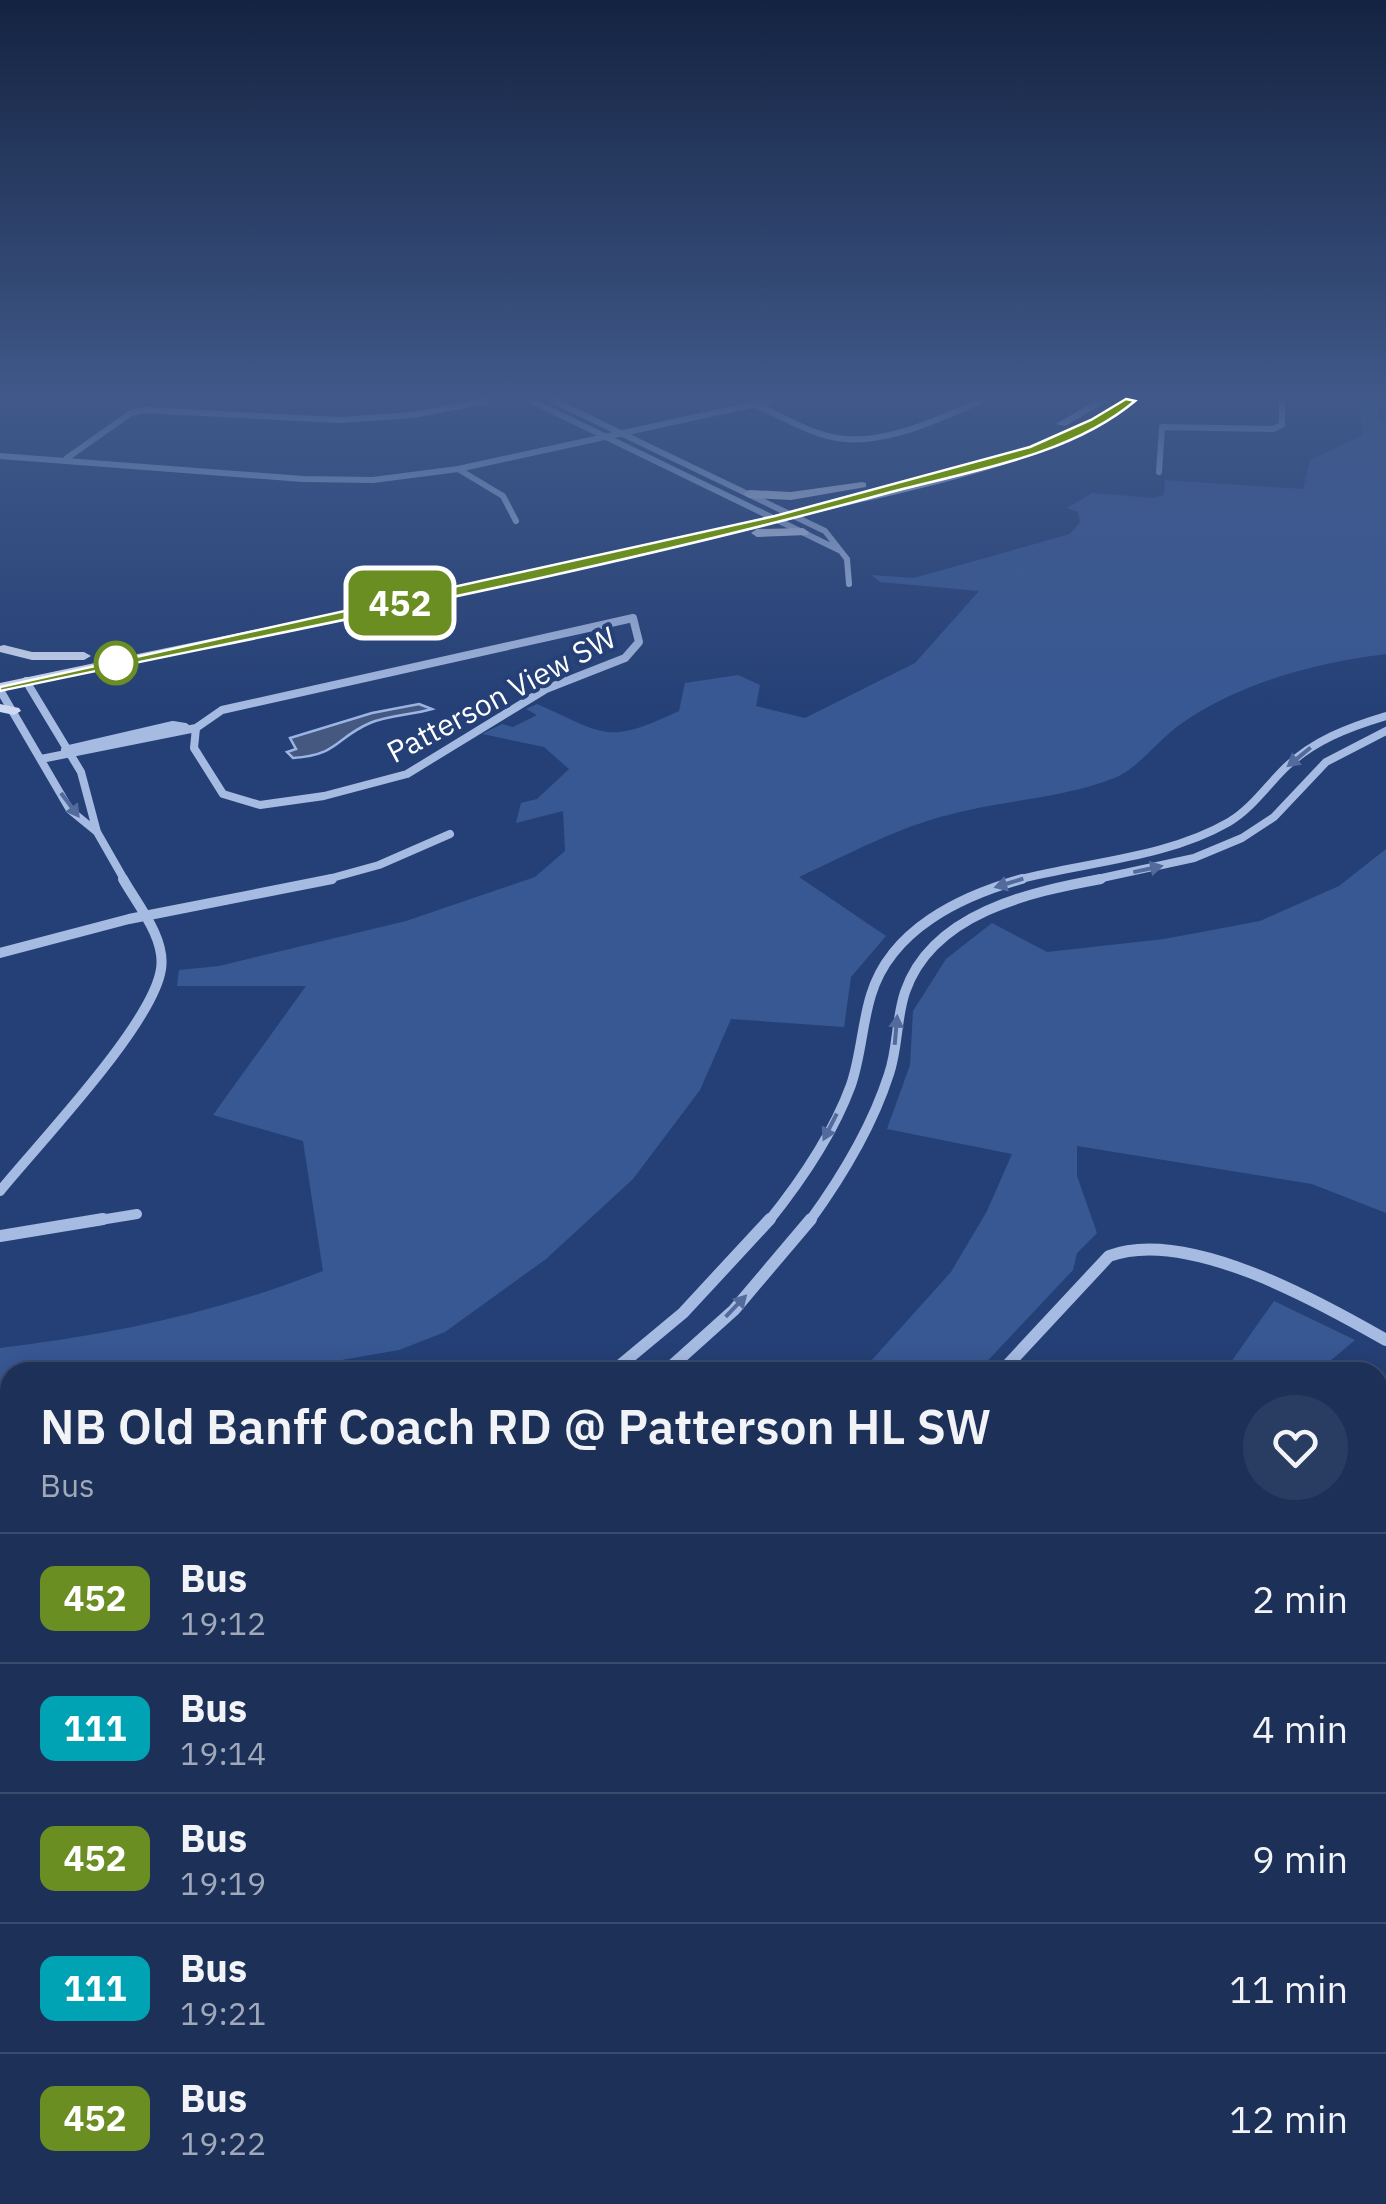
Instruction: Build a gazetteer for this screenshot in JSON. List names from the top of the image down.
{
  "streets": {
    "street": ["Patterson View SW"]
  },
  "lines": ["bus line 452"],
  "page": {
    "on_map": "452",
    "heading": ["NB Old Banff Coach RD @ Patterson HL SW", "Bus"],
    "list": [
      {
        "mark": "452",
        "name": "Bus",
        "note": "19:12",
        "value": "2 min"
      },
      {
        "mark": "111",
        "name": "Bus",
        "note": "19:14",
        "value": "4 min"
      },
      {
        "mark": "452",
        "name": "Bus",
        "note": "19:19",
        "value": "9 min"
      },
      {
        "mark": "111",
        "name": "Bus",
        "note": "19:21",
        "value": "11 min"
      },
      {
        "mark": "452",
        "name": "Bus",
        "note": "19:22",
        "value": "12 min"
      }
    ]
  }
}
